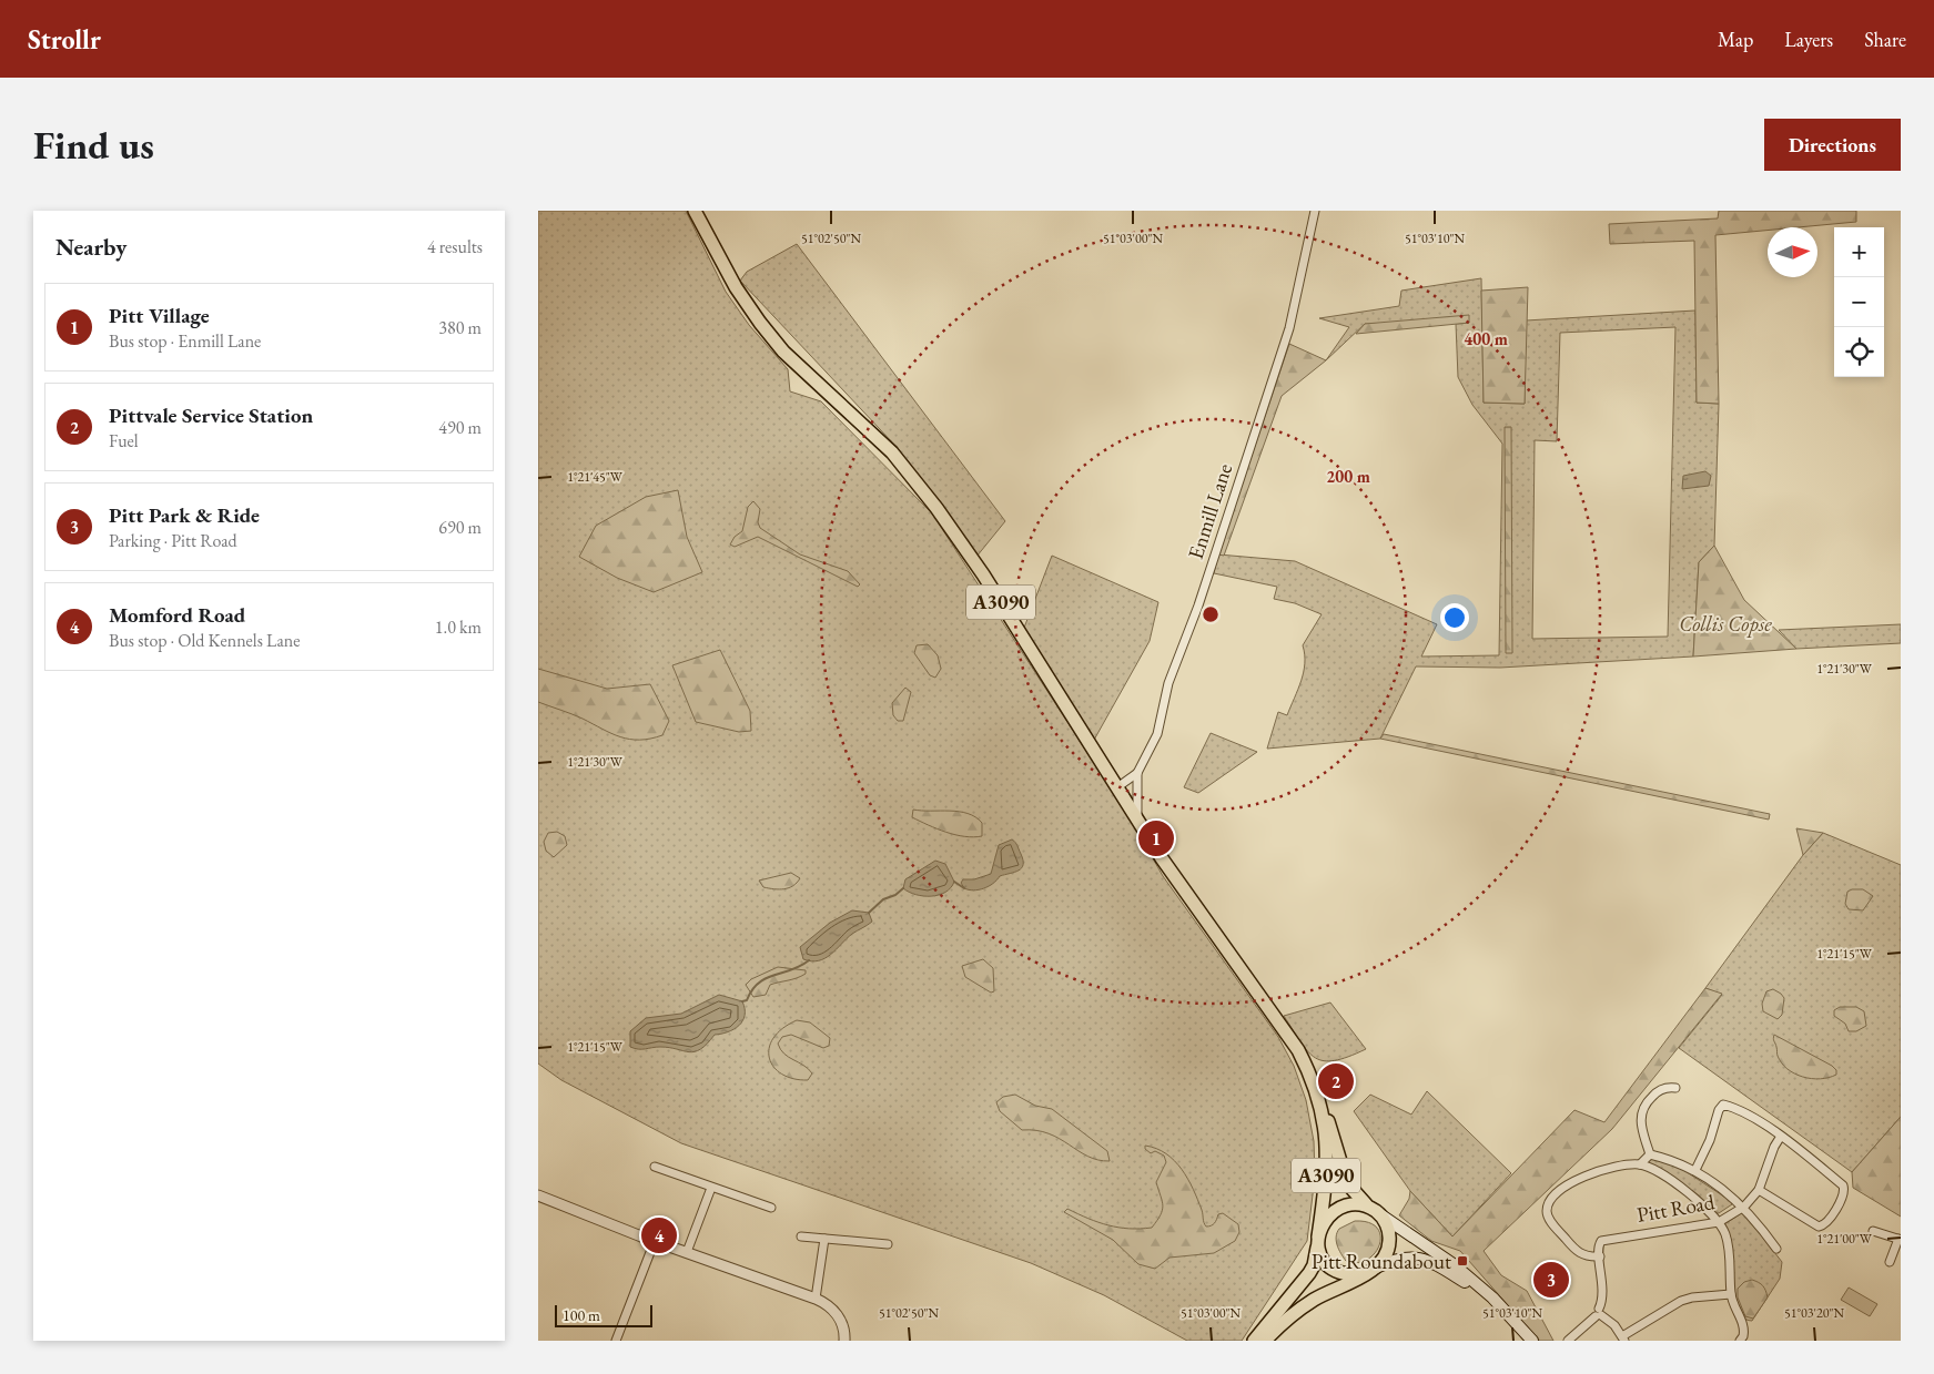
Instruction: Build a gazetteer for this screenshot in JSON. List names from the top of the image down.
{
  "streets": {
    "main road": ["A3090"],
    "street": ["Enmill Lane", "Pitt Road"]
  },
  "crossings": [
    ["Enmill Lane", "A3090"]
  ],
  "parks": ["Collis Copse"],
  "places": {
    "transit": ["Pitt Roundabout"]
  },
  "scale_bar": "100 m",
  "north": "right",
  "page": {
    "header": "Strollr",
    "nav": ["Map", "Layers", "Share"],
    "buttons": "Directions",
    "title": "Find us",
    "heading": ["Nearby", "4 results"],
    "map_buttons": ["+", "−"],
    "list": [
      {
        "mark": "1",
        "name": "Pitt Village",
        "note": "Bus stop · Enmill Lane",
        "value": "380 m"
      },
      {
        "mark": "2",
        "name": "Pittvale Service Station",
        "note": "Fuel",
        "value": "490 m"
      },
      {
        "mark": "3",
        "name": "Pitt Park & Ride",
        "note": "Parking · Pitt Road",
        "value": "690 m"
      },
      {
        "mark": "4",
        "name": "Momford Road",
        "note": "Bus stop · Old Kennels Lane",
        "value": "1.0 km"
      }
    ],
    "pins": [
      "1",
      "2",
      "4",
      "3"
    ],
    "scale": "100 m"
  },
  "coordinates": [
    "51°02'50\"N",
    "51°03'00\"N",
    "51°03'10\"N",
    "1°21'45\"W",
    "1°21'30\"W",
    "1°21'15\"W",
    "1°21'00\"W",
    "51°03'20\"N"
  ],
  "rings": ["400 m", "200 m"]
}
